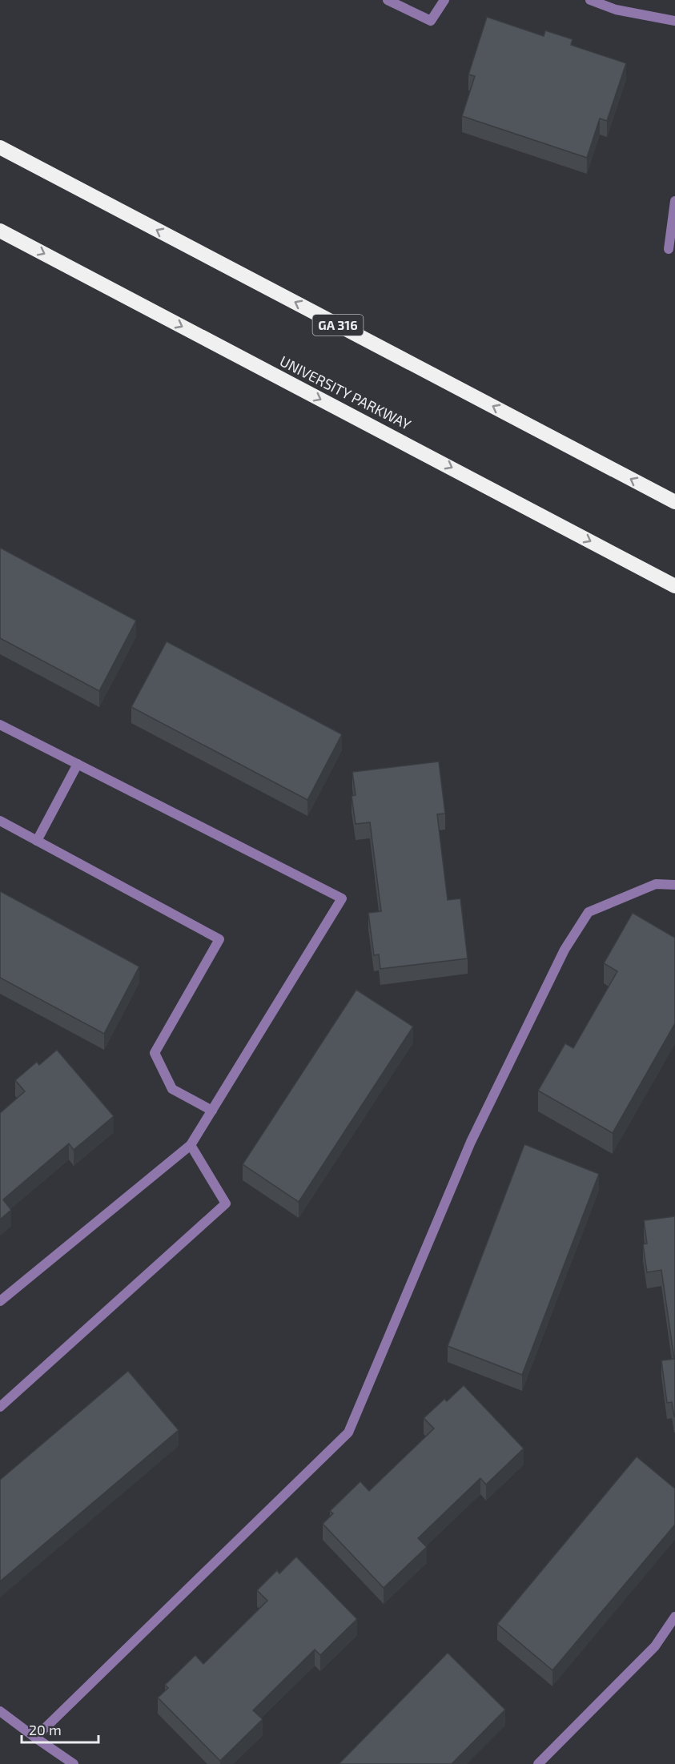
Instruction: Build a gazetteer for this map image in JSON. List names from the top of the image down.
{
  "streets": {
    "highway": ["GA 316", "UNIVERSITY PARKWAY"]
  },
  "scale_bar": "20 m"
}
